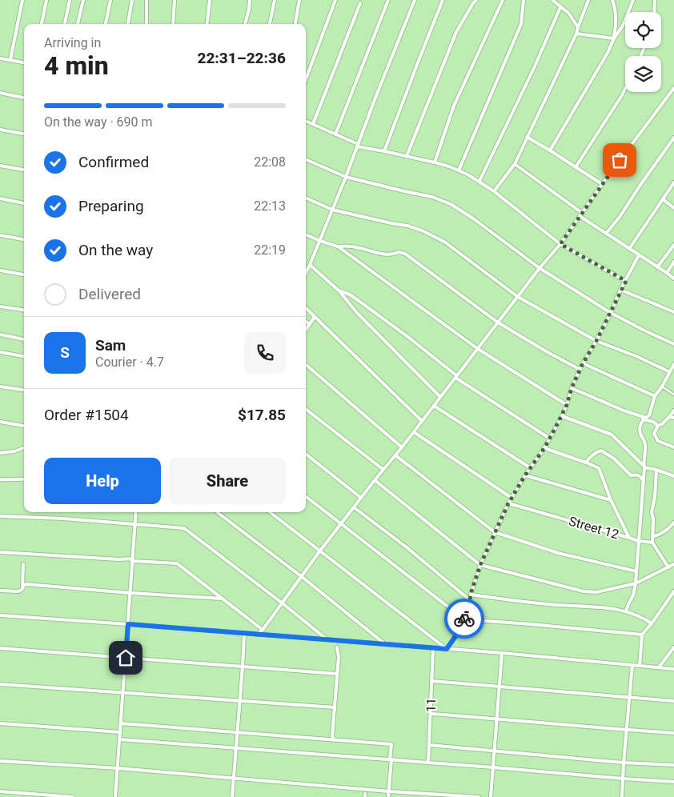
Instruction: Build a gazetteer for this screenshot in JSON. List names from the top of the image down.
{
  "streets": {
    "street": ["Street 12", "11"]
  },
  "page": {
    "heading": ["4 min", "Arriving in", "22:31–22:36"],
    "panel": [
      "Sam",
      "Courier · 4.7",
      "Order #1504",
      "$17.85"
    ],
    "bar": "On the way · 690 m",
    "list": [
      ["Confirmed", "22:08"],
      ["Preparing", "22:13"],
      ["On the way", "22:19"],
      "Delivered"
    ],
    "round": "S",
    "buttons": ["Help", "Share"]
  }
}
